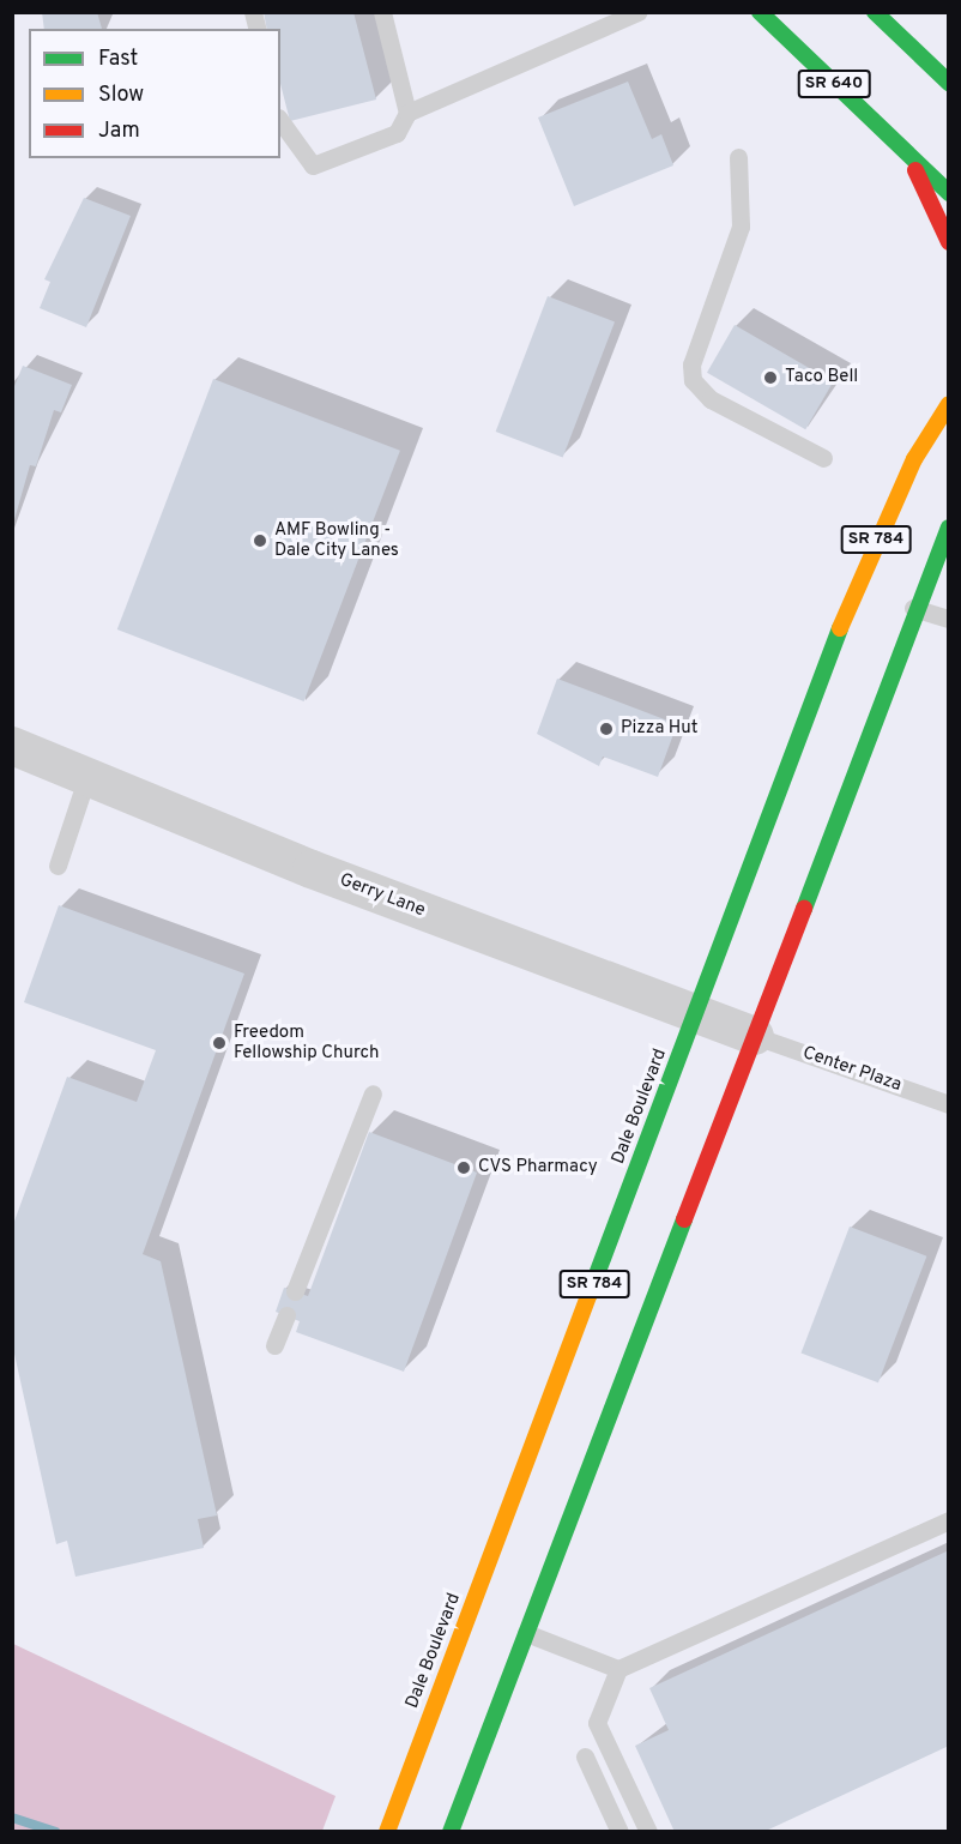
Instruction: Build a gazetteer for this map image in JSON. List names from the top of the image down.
{
  "streets": {
    "main road": ["SR 640", "SR 784", "Dale Boulevard"],
    "street": ["Gerry Lane"],
    "lane": ["Center Plaza"]
  },
  "crossings": [
    ["SR 784", "Gerry Lane"],
    ["SR 784", "Center Plaza"],
    ["Gerry Lane", "Center Plaza"],
    ["Gerry Lane", "Dale Boulevard"]
  ],
  "places": [
    "Taco Bell",
    "AMF Bowling - Dale City Lanes",
    "Pizza Hut",
    "Freedom Fellowship Church",
    "CVS Pharmacy"
  ],
  "legend": ["Fast", "Slow", "Jam"]
}
